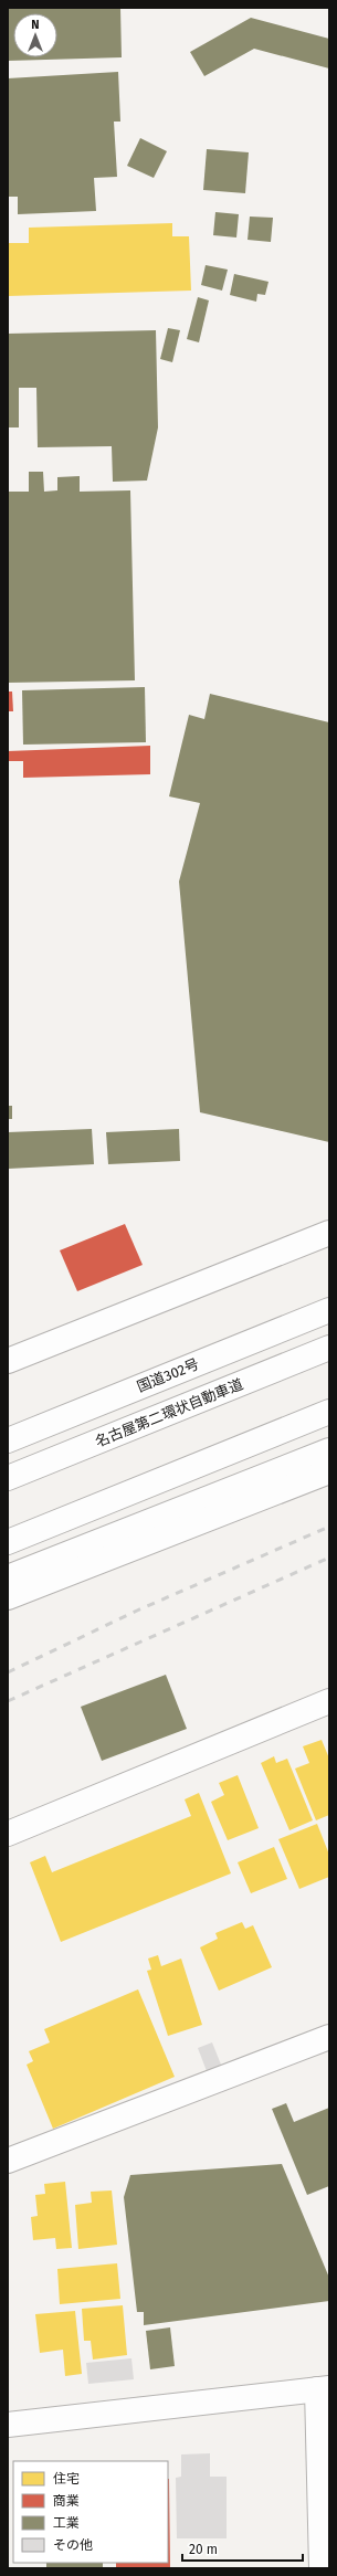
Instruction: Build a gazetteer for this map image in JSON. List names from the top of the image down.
{
  "streets": {
    "main road": ["国道302号", "名古屋第二環状自動車道"]
  },
  "legend": [
    "住宅",
    "商業",
    "工業",
    "その他"
  ],
  "scale_bar": "20 m",
  "north": "top"
}
